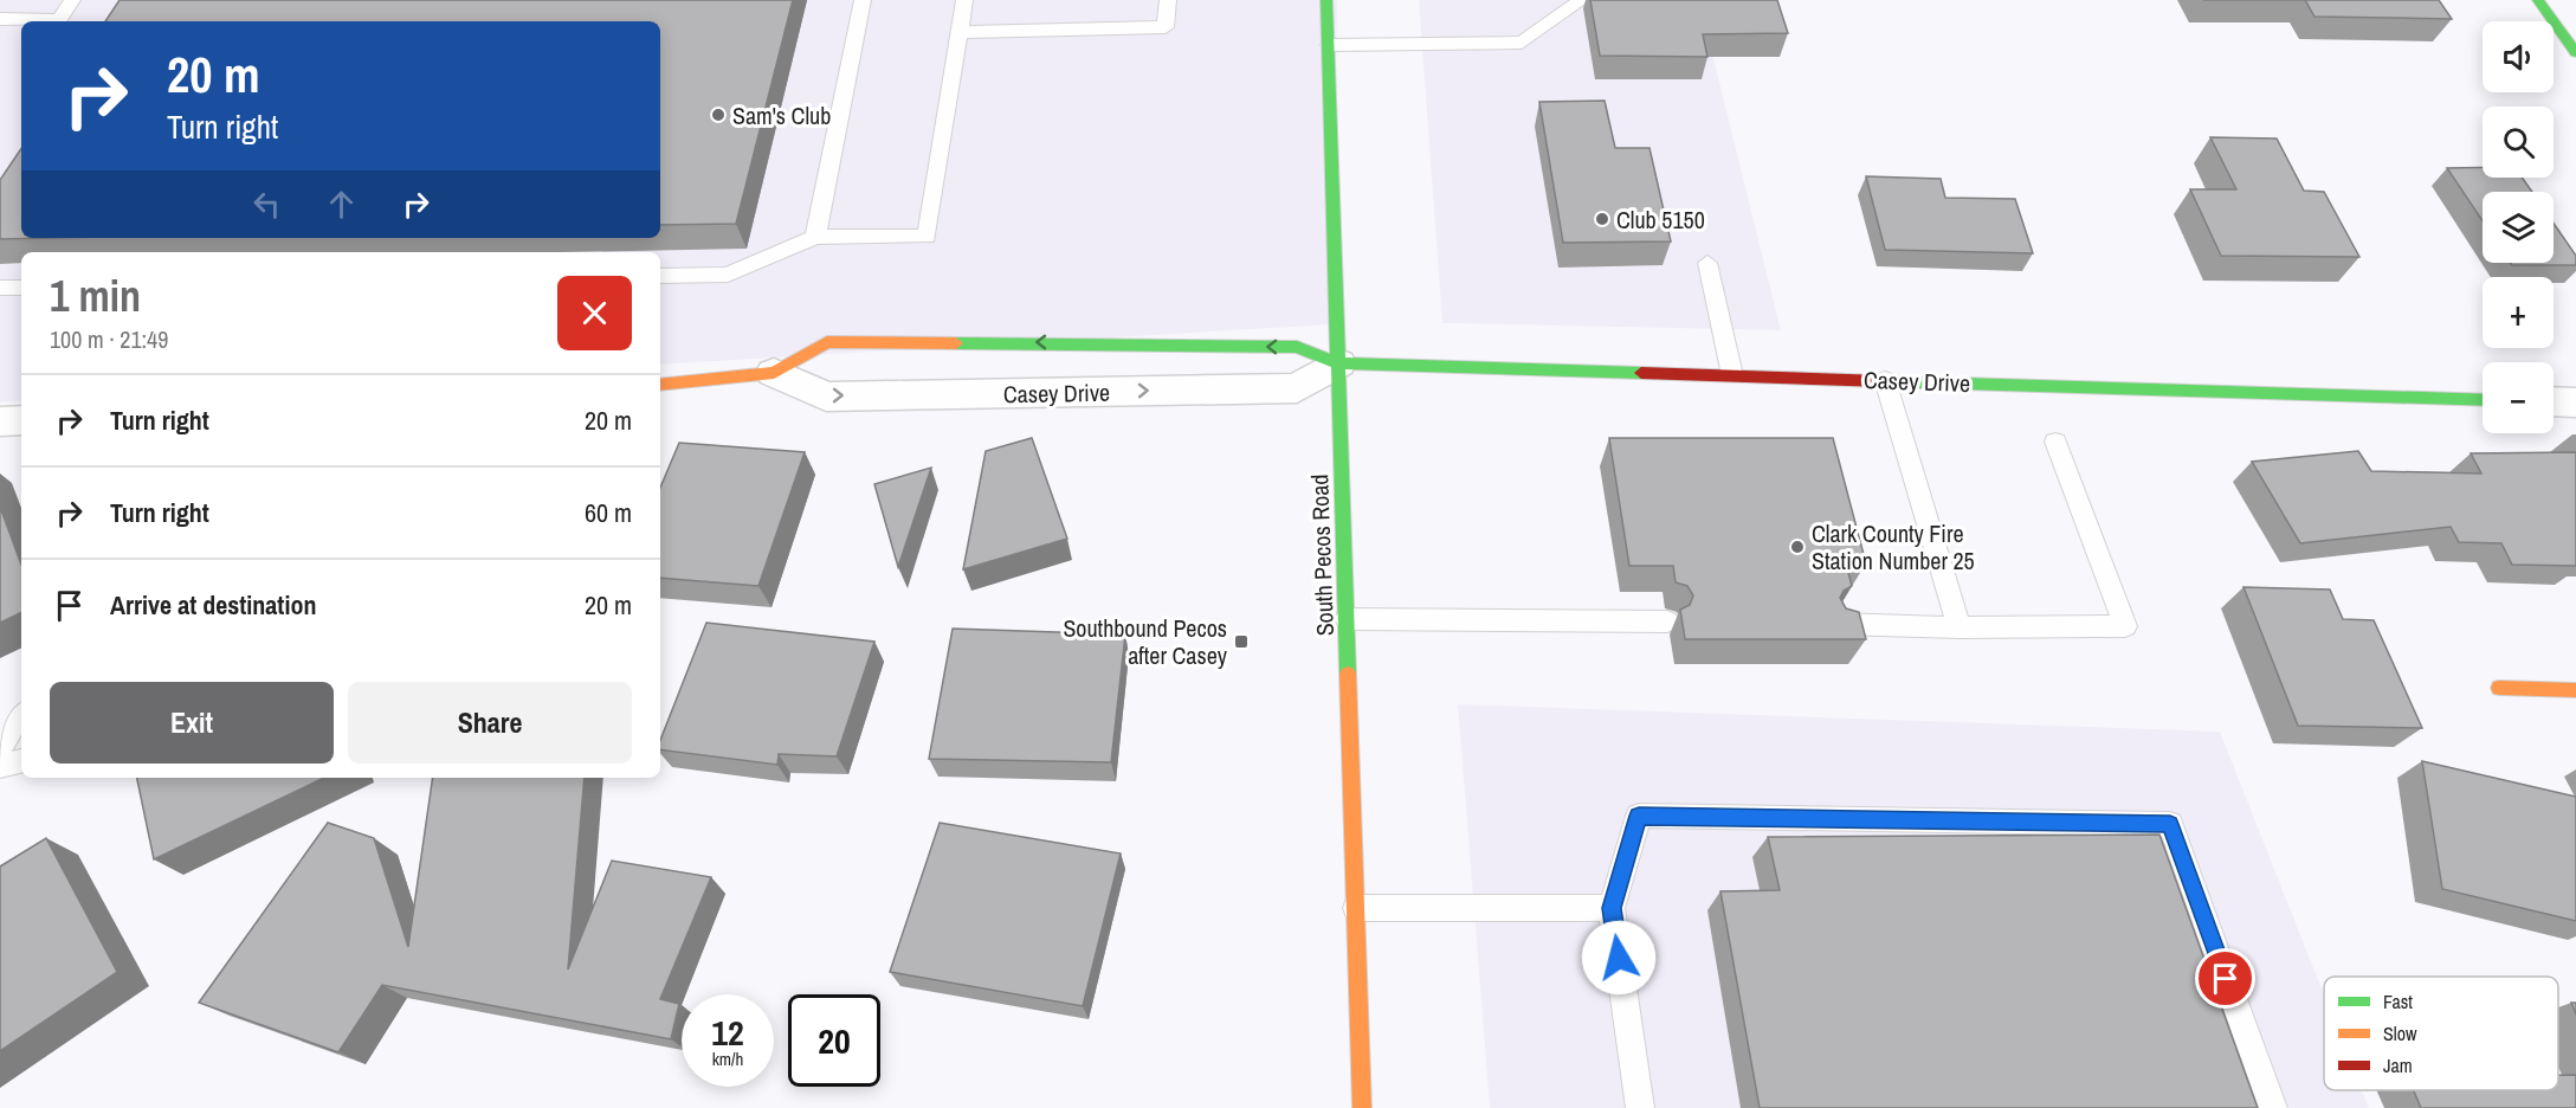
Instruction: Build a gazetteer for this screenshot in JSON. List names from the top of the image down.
{
  "streets": {
    "street": ["Casey Drive", "South Pecos Road"]
  },
  "crossings": [
    ["Casey Drive", "South Pecos Road"]
  ],
  "places": {
    "other": ["Sam's Club", "Club 5150", "Clark County Fire Station Number 25"],
    "transit": ["Southbound Pecos after Casey"]
  },
  "legend": ["Fast", "Slow", "Jam"],
  "page": {
    "map_buttons": ["+", "−"],
    "turn": ["20 m", "Turn right"],
    "heading": ["1 min", "100 m · 21:49"],
    "list": [
      {
        "name": "Turn right",
        "value": "20 m"
      },
      {
        "name": "Turn right",
        "value": "60 m"
      },
      {
        "name": "Arrive at destination",
        "value": "20 m"
      }
    ],
    "buttons": ["Exit", "Share"],
    "speed": "12 km/h",
    "limit": "20"
  }
}
